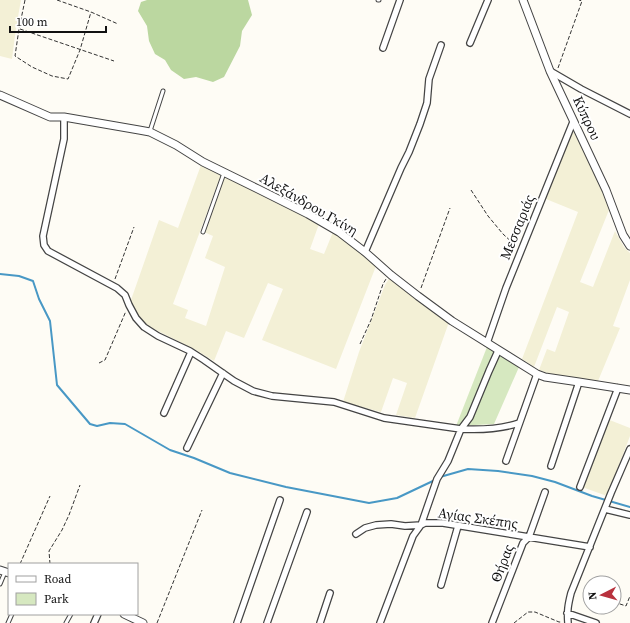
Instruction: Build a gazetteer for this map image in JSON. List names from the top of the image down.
{
  "streets": {
    "street": [
      "Κύπρου",
      "Αλεξάνδρου Γκίνη",
      "Μεσσαριάς",
      "Αγίας Σκέπης",
      "Θήρας"
    ]
  },
  "crossings": [
    ["Κύπρου", "Μεσσαριάς"],
    ["Αλεξάνδρου Γκίνη", "Μεσσαριάς"],
    ["Αγίας Σκέπης", "Θήρας"]
  ],
  "legend": ["Road", "Park"],
  "scale_bar": "100 m",
  "north": "left"
}
